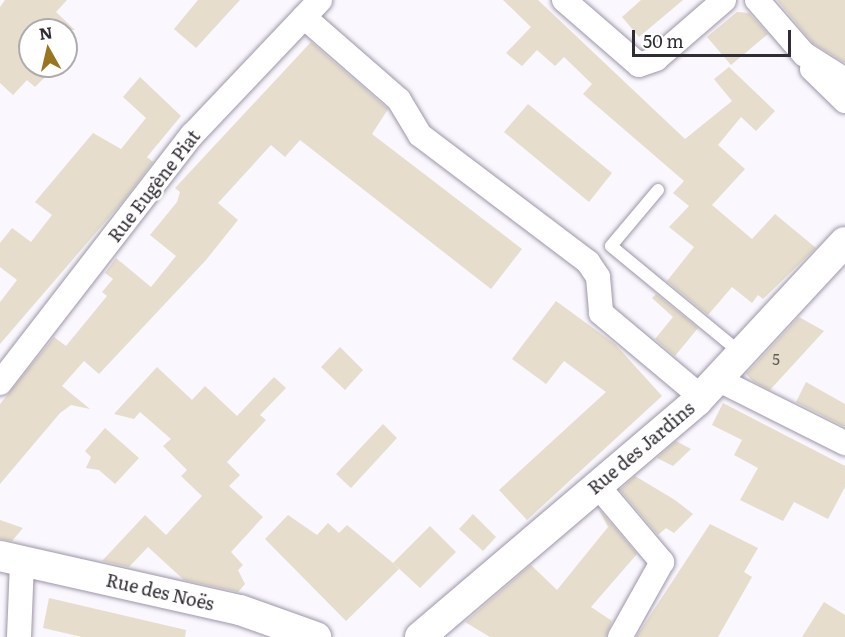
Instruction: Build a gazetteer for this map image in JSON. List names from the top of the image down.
{
  "streets": {
    "street": ["Rue Eugène Piat", "Rue des Jardins", "Rue des Noës"]
  },
  "house_numbers": ["5"],
  "scale_bar": "50 m",
  "north": "top"
}
